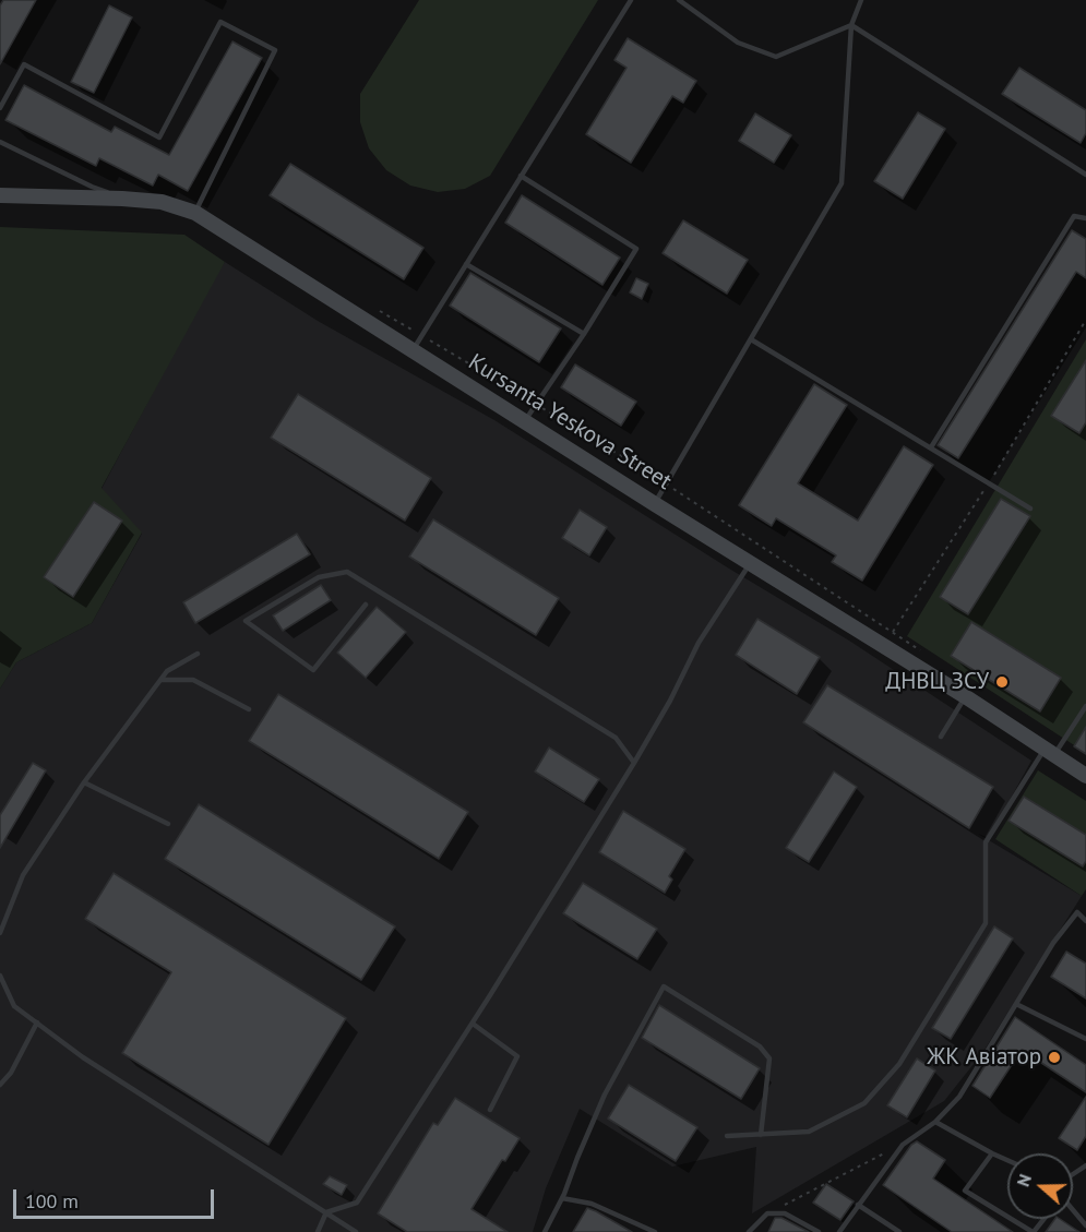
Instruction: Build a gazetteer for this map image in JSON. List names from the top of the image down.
{
  "streets": {
    "street": ["Kursanta Yeskova Street"]
  },
  "places": ["ДНВЦ ЗСУ", "ЖК Авіатор"],
  "scale_bar": "100 m",
  "north": "left"
}
